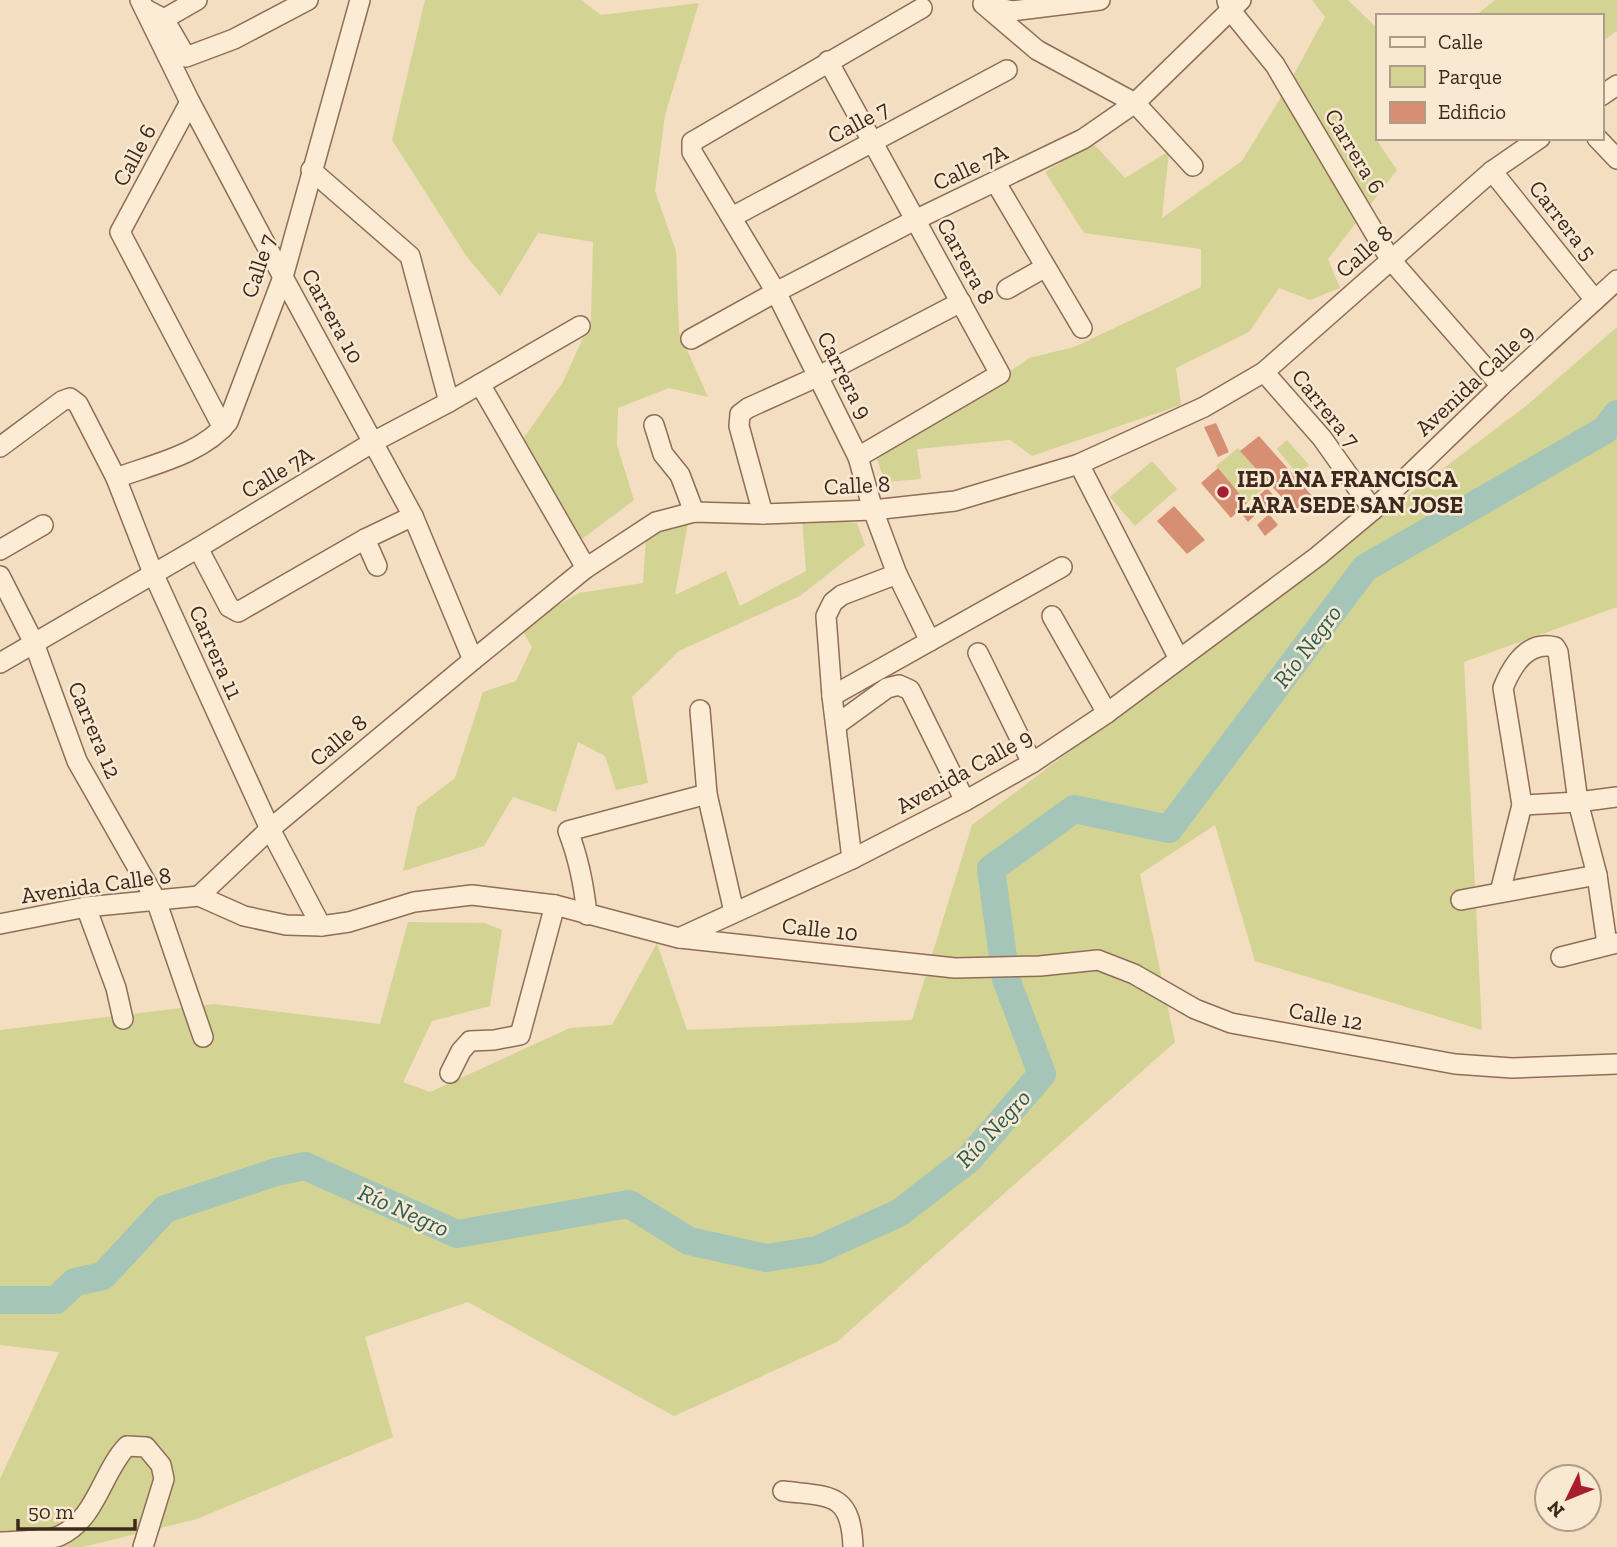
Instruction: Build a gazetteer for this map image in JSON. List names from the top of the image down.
{
  "streets": {
    "street": [
      "Calle 7",
      "Carrera 6",
      "Calle 6",
      "Calle 7A",
      "Carrera 5",
      "Calle 8",
      "Carrera 8",
      "Carrera 10",
      "Carrera 9",
      "Avenida Calle 9",
      "Carrera 7",
      "Carrera 11",
      "Carrera 12",
      "Avenida Calle 8",
      "Calle 10",
      "Calle 12"
    ]
  },
  "crossings": [
    ["Calle 7", "Calle 6"],
    ["Calle 7", "Carrera 8"],
    ["Calle 7", "Carrera 10"],
    ["Calle 7", "Carrera 9"],
    ["Carrera 6", "Calle 7A"],
    ["Carrera 6", "Calle 8"],
    ["Carrera 6", "Avenida Calle 9"],
    ["Calle 6", "Carrera 10"],
    ["Calle 7A", "Carrera 8"],
    ["Calle 7A", "Carrera 10"],
    ["Calle 7A", "Carrera 9"],
    ["Calle 7A", "Carrera 11"],
    ["Calle 7A", "Carrera 12"],
    ["Carrera 5", "Calle 8"],
    ["Carrera 5", "Avenida Calle 9"],
    ["Calle 8", "Carrera 10"],
    ["Calle 8", "Carrera 9"],
    ["Calle 8", "Carrera 7"],
    ["Calle 8", "Carrera 11"],
    ["Calle 8", "Avenida Calle 8"],
    ["Carrera 8", "Carrera 9"],
    ["Avenida Calle 9", "Carrera 7"],
    ["Avenida Calle 9", "Calle 10"],
    ["Carrera 12", "Avenida Calle 8"],
    ["Calle 10", "Calle 12"]
  ],
  "water": ["Río Negro"],
  "places": ["IED ANA FRANCISCA LARA SEDE SAN JOSE"],
  "legend": ["Calle", "Parque", "Edificio"],
  "scale_bar": "50 m",
  "north": "bottom left"
}
